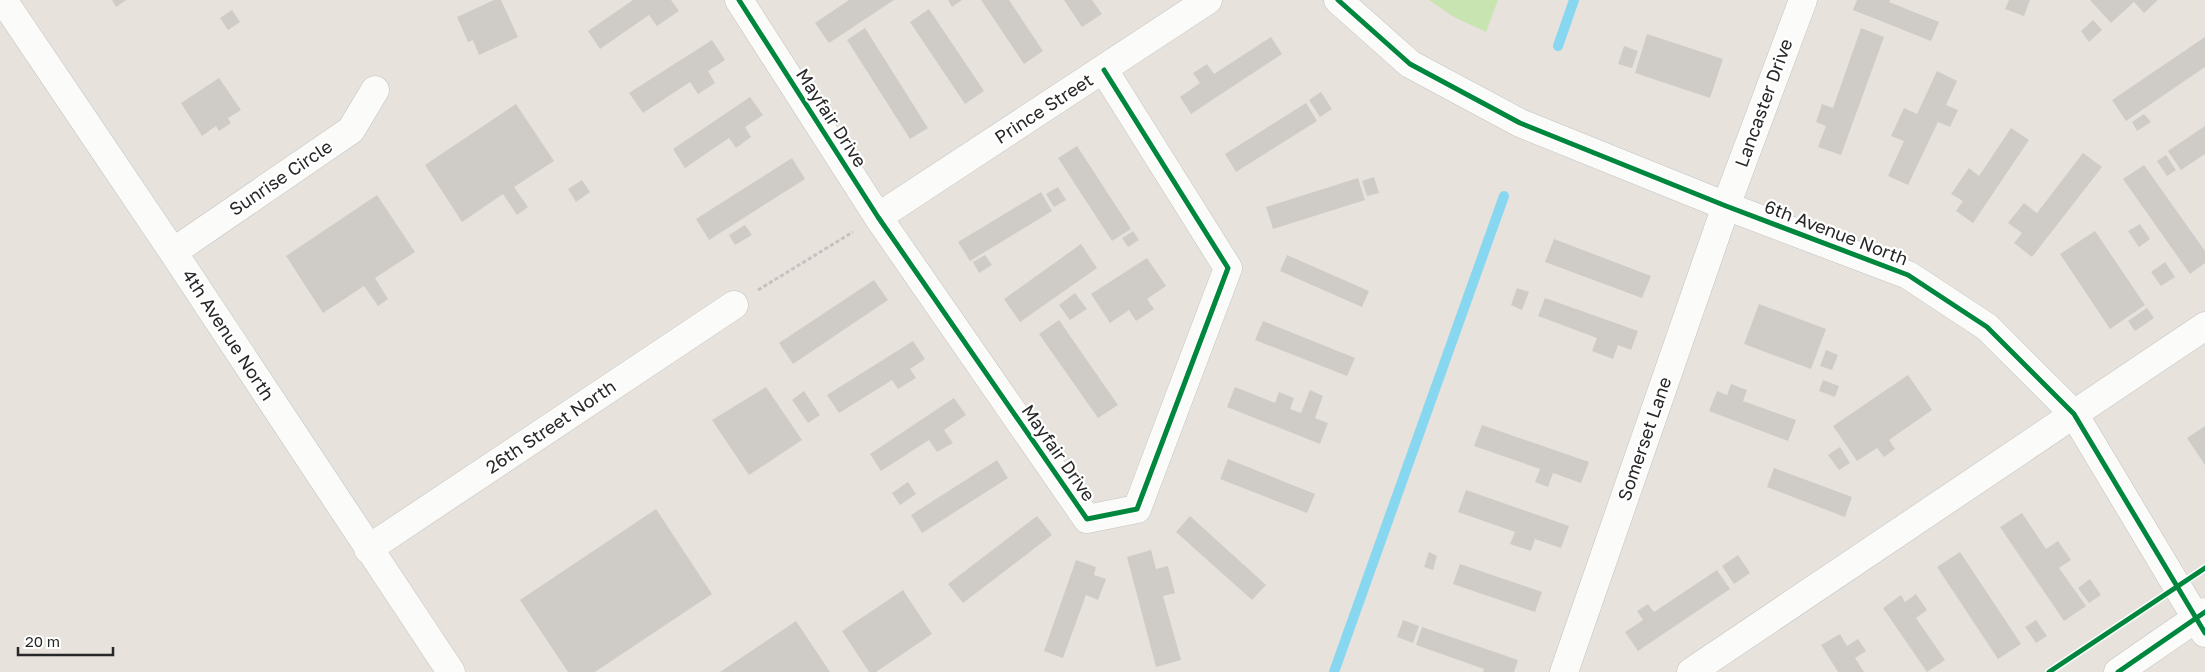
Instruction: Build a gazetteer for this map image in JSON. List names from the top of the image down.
{
  "streets": {
    "street": [
      "Lancaster Drive",
      "Prince Street",
      "Mayfair Drive",
      "Sunrise Circle",
      "6th Avenue North",
      "4th Avenue North",
      "26th Street North",
      "Somerset Lane"
    ]
  },
  "crossings": [
    ["Lancaster Drive", "6th Avenue North"],
    ["Lancaster Drive", "Somerset Lane"],
    ["Prince Street", "Mayfair Drive"],
    ["Sunrise Circle", "4th Avenue North"],
    ["6th Avenue North", "Somerset Lane"],
    ["4th Avenue North", "26th Street North"]
  ],
  "scale_bar": "20 m"
}
